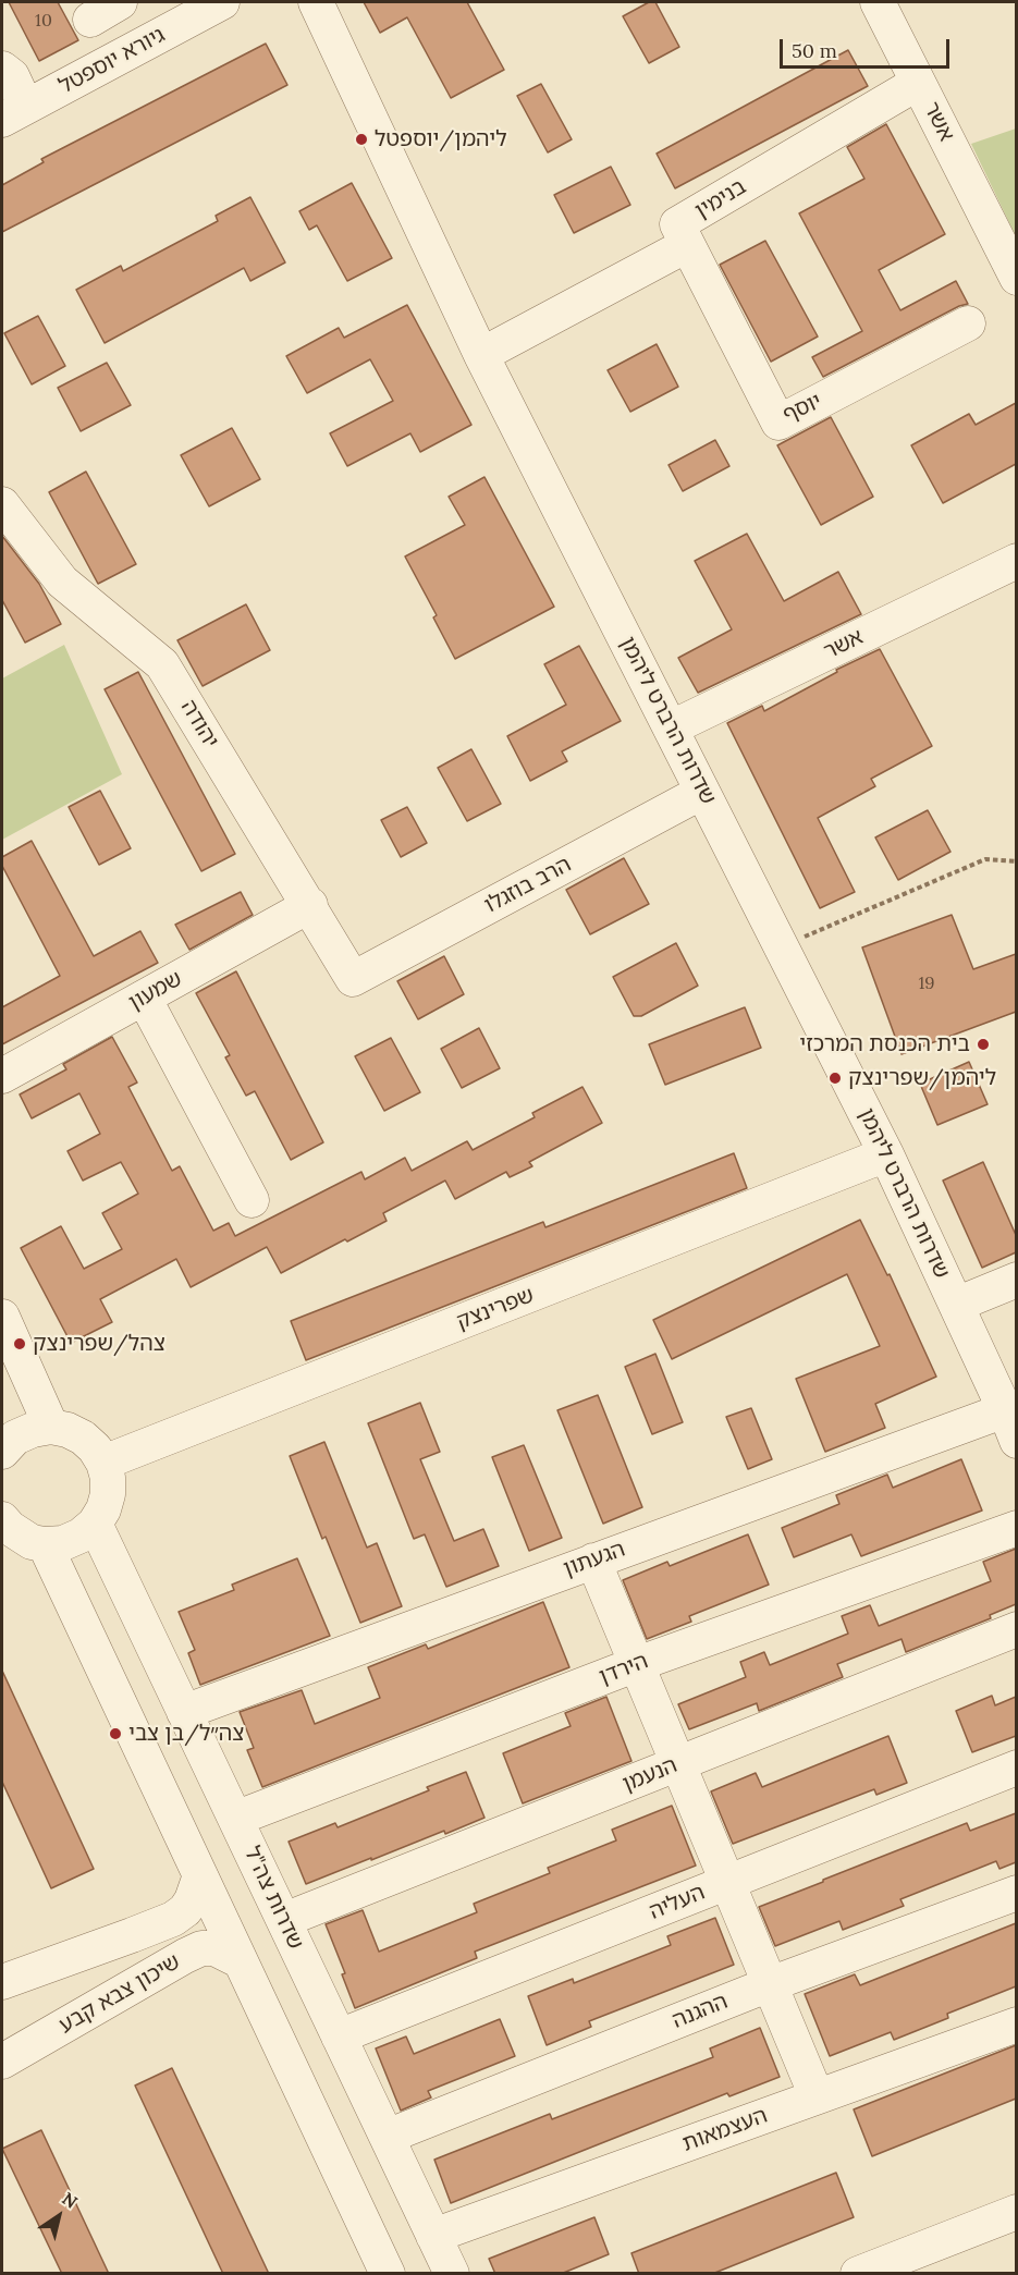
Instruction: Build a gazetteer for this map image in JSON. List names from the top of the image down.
{
  "streets": {
    "street": [
      "גיורא יוספטל",
      "אשר",
      "בנימין",
      "יוסף",
      "שדרות הרברט ליהמן",
      "יהודה",
      "הרב בוזגלו",
      "שמעון",
      "שפרינצק",
      "הגעתון",
      "הירדן",
      "הנעמן",
      "שדרות צה\"ל",
      "העליה",
      "שיכון צבא קבע",
      "ההגנה",
      "העצמאות"
    ]
  },
  "crossings": [
    ["אשר", "בנימין"],
    ["אשר", "שדרות הרברט ליהמן"],
    ["בנימין", "יוסף"],
    ["בנימין", "שדרות הרברט ליהמן"],
    ["שדרות הרברט ליהמן", "הרב בוזגלו"],
    ["שדרות הרברט ליהמן", "שפרינצק"],
    ["שדרות הרברט ליהמן", "הגעתון"],
    ["יהודה", "הרב בוזגלו"],
    ["יהודה", "שמעון"],
    ["הגעתון", "שדרות צה\"ל"],
    ["הירדן", "שדרות צה\"ל"],
    ["הנעמן", "שדרות צה\"ל"],
    ["שדרות צה\"ל", "העליה"],
    ["שדרות צה\"ל", "ההגנה"],
    ["שדרות צה\"ל", "העצמאות"]
  ],
  "places": [
    "ליהמן/יוספטל",
    "בית הכנסת המרכזי",
    "ליהמן/שפרינצק",
    "צהל/שפרינצק",
    "צה״ל/בן צבי"
  ],
  "house_numbers": ["10", "19"],
  "scale_bar": "50 m",
  "north": "top right"
}
